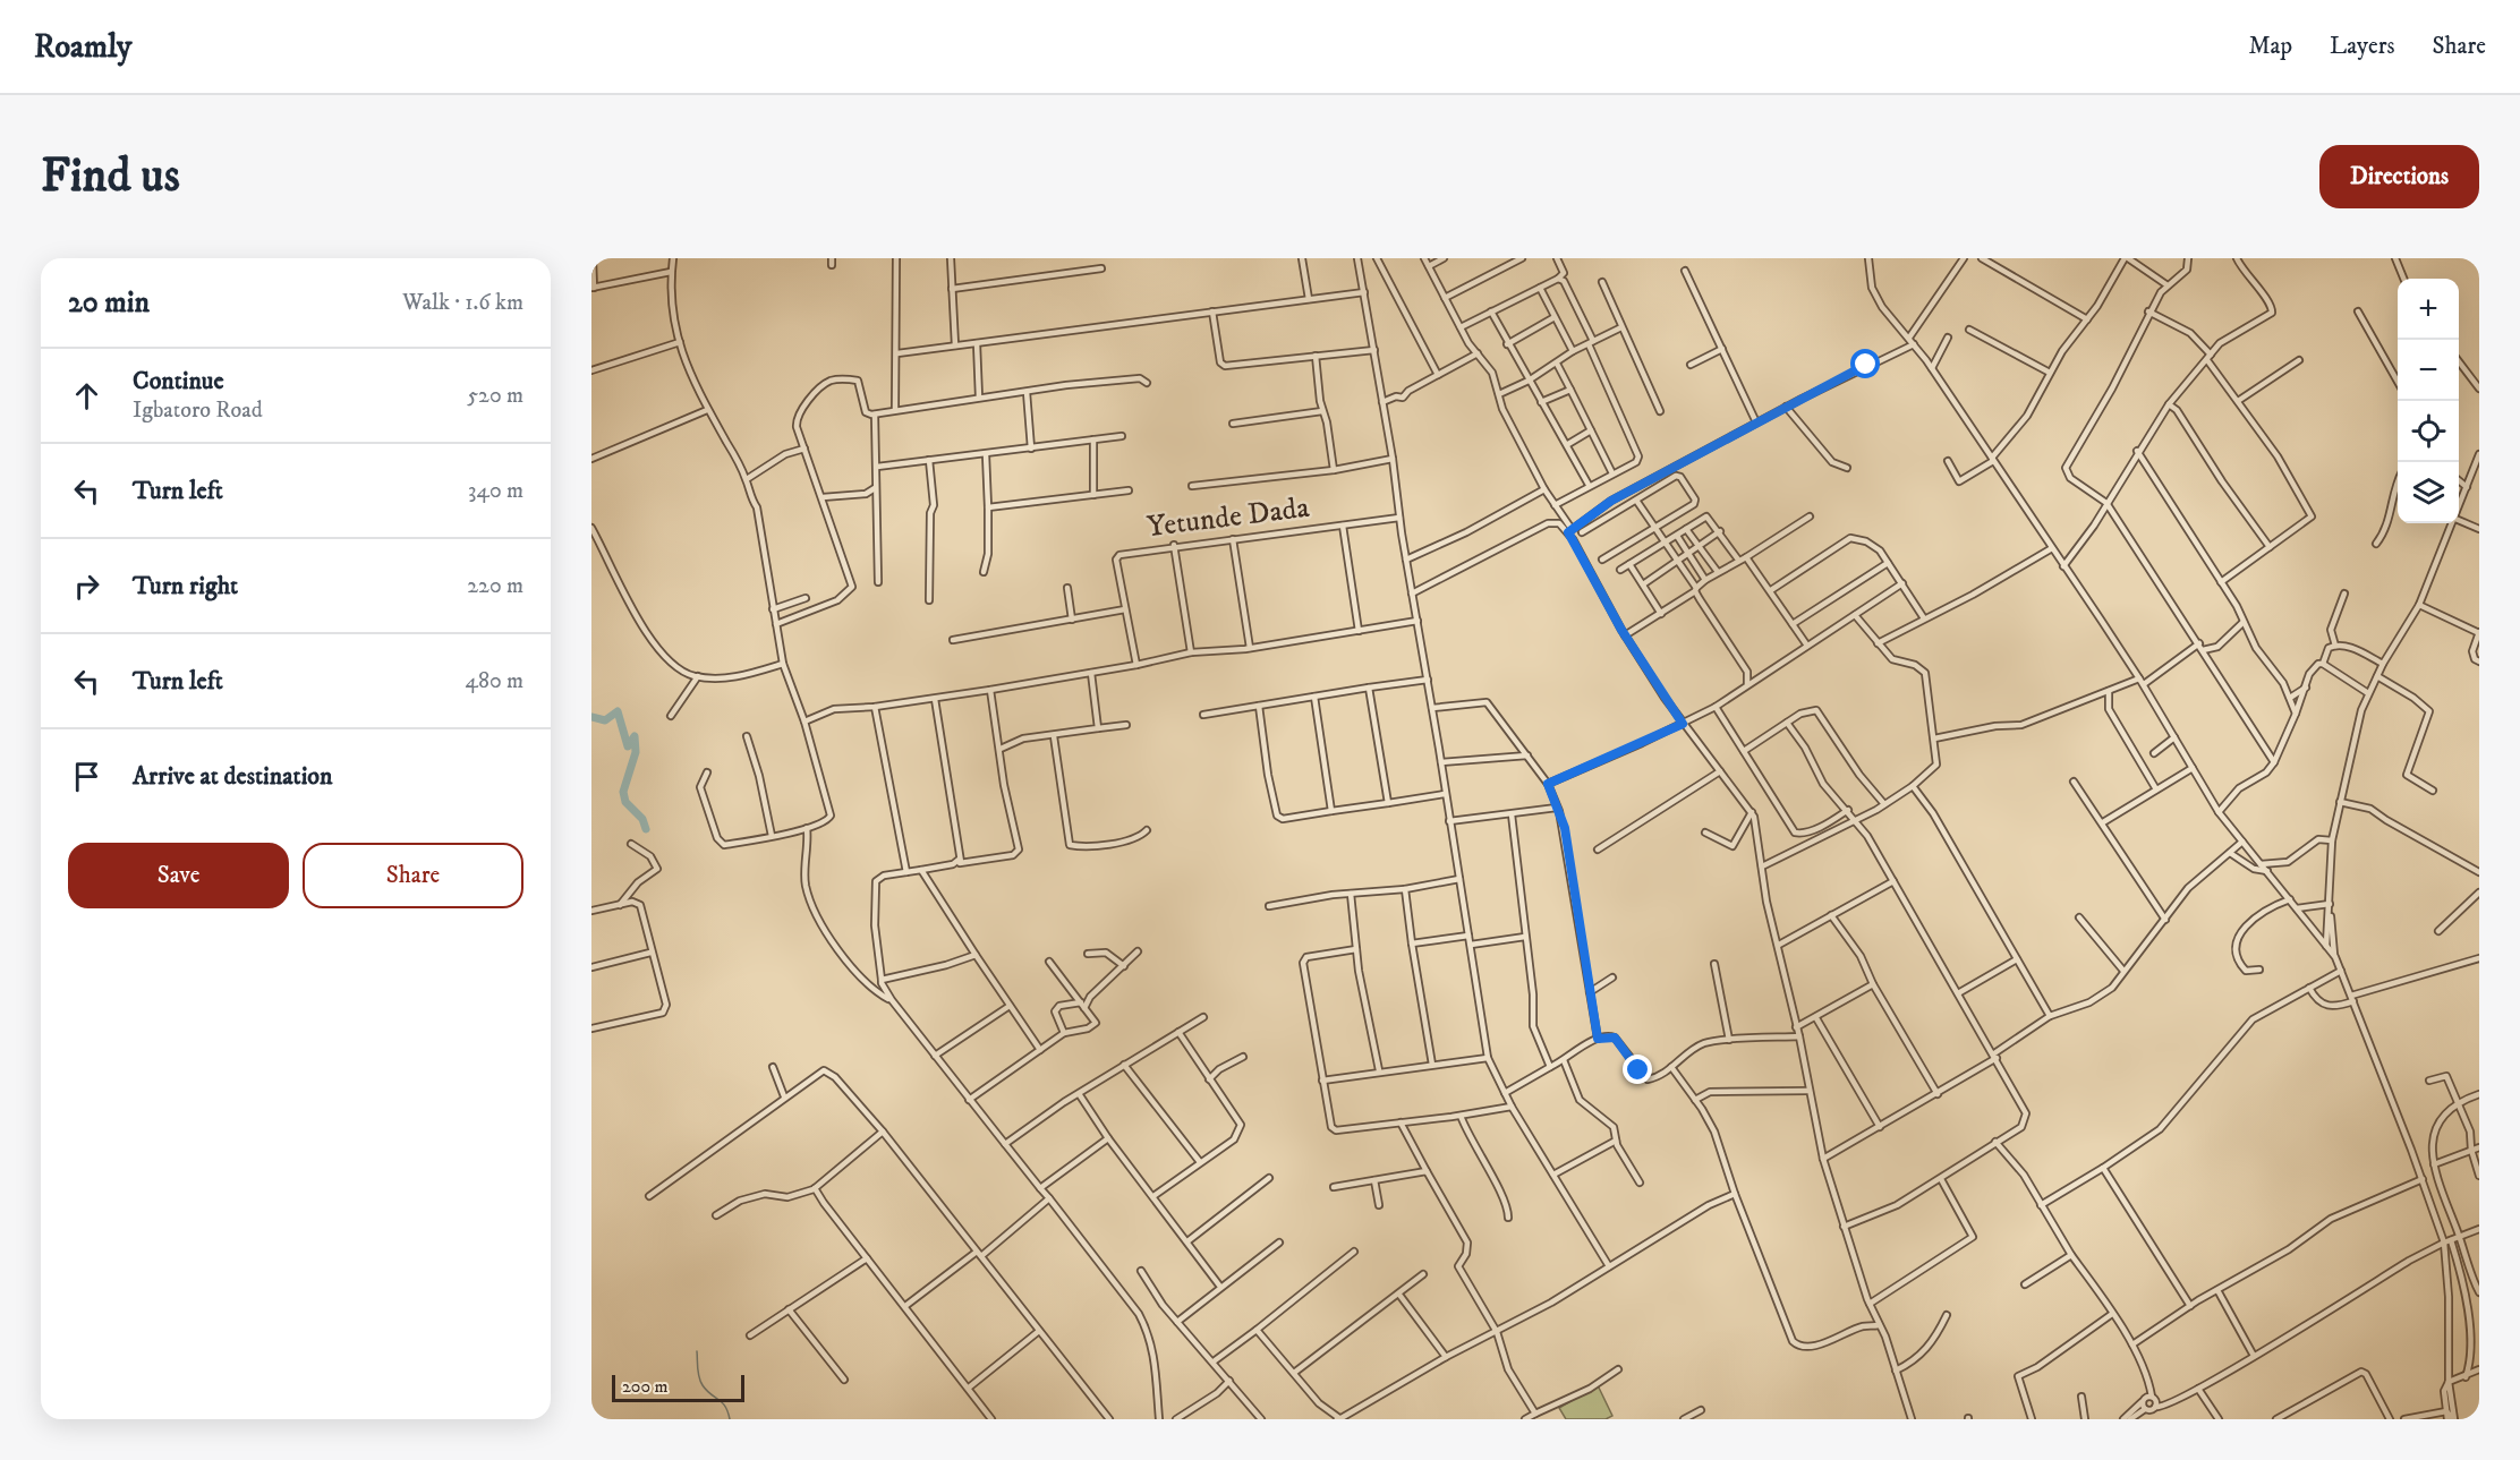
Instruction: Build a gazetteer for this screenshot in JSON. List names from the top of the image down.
{
  "streets": {
    "street": ["Yetunde Dada"]
  },
  "scale_bar": "200 m",
  "page": {
    "header": "Roamly",
    "nav": ["Map", "Layers", "Share"],
    "buttons": [
      "Directions",
      ["Save", "Share"]
    ],
    "title": "Find us",
    "heading": ["20 min", "Walk · 1.6 km"],
    "map_buttons": ["+", "−"],
    "list": [
      ["Continue", "Igbatoro Road", "520 m"],
      ["Turn left", "340 m"],
      ["Turn right", "220 m"],
      ["Turn left", "480 m"],
      "Arrive at destination"
    ],
    "scale": "200 m"
  }
}
